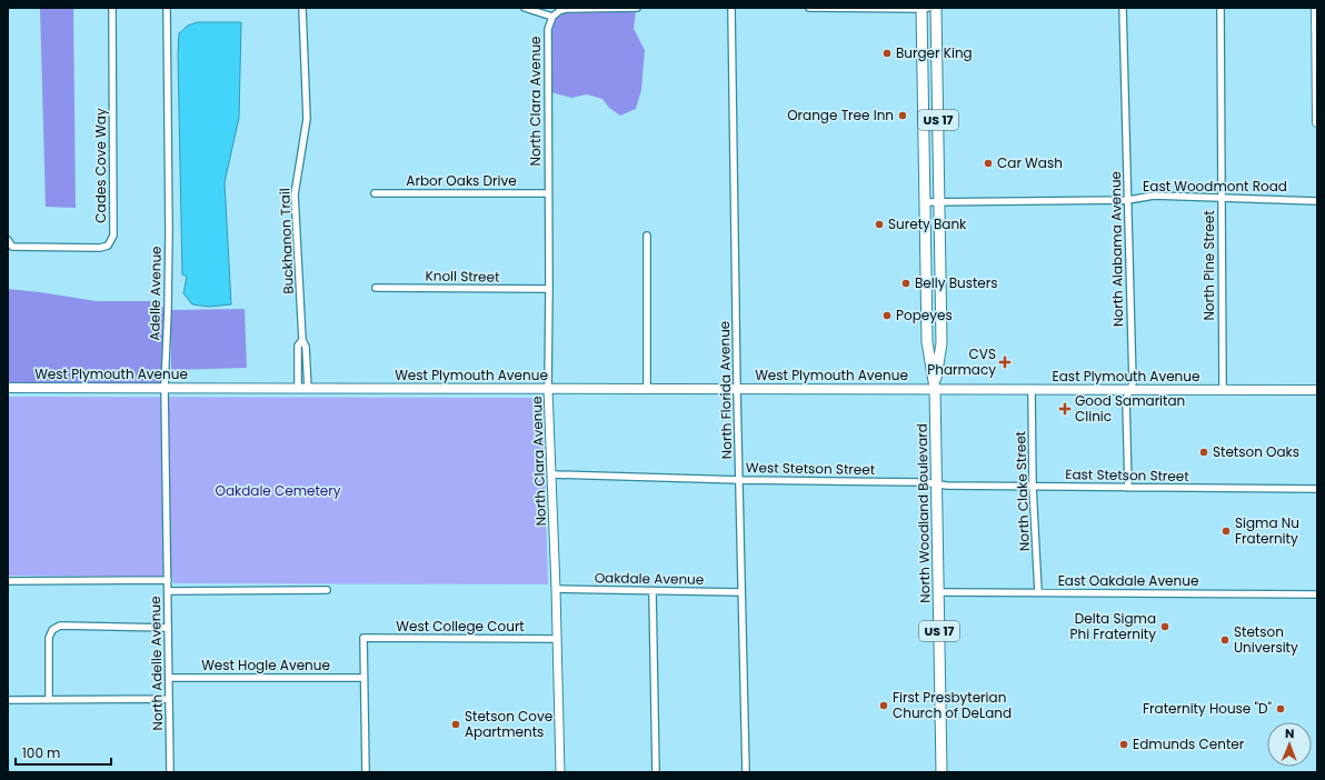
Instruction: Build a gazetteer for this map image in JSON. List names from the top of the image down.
{
  "streets": {
    "main road": [
      "US 17",
      "West Plymouth Avenue",
      "East Plymouth Avenue",
      "North Woodland Boulevard"
    ],
    "street": [
      "North Clara Avenue",
      "Cades Cove Way",
      "Arbor Oaks Drive",
      "East Woodmont Road",
      "Buckhanon Trail",
      "North Alabama Avenue",
      "North Pine Street",
      "Knoll Street",
      "Adelle Avenue",
      "North Florida Avenue",
      "West Stetson Street",
      "East Stetson Street",
      "North Clake Street",
      "Oakdale Avenue",
      "East Oakdale Avenue",
      "West College Court",
      "North Adelle Avenue",
      "West Hogle Avenue"
    ]
  },
  "crossings": [
    ["North Clara Avenue", "Arbor Oaks Drive"],
    ["North Clara Avenue", "Knoll Street"],
    ["North Clara Avenue", "West Plymouth Avenue"],
    ["North Clara Avenue", "West Stetson Street"],
    ["North Clara Avenue", "Oakdale Avenue"],
    ["North Clara Avenue", "West College Court"],
    ["East Woodmont Road", "North Alabama Avenue"],
    ["East Woodmont Road", "North Pine Street"],
    ["East Woodmont Road", "North Woodland Boulevard"],
    ["Buckhanon Trail", "West Plymouth Avenue"],
    ["North Alabama Avenue", "East Plymouth Avenue"],
    ["North Alabama Avenue", "East Stetson Street"],
    ["North Pine Street", "East Plymouth Avenue"],
    ["Adelle Avenue", "West Plymouth Avenue"],
    ["Adelle Avenue", "North Adelle Avenue"],
    ["West Plymouth Avenue", "East Plymouth Avenue"],
    ["West Plymouth Avenue", "North Florida Avenue"],
    ["West Plymouth Avenue", "North Woodland Boulevard"],
    ["East Plymouth Avenue", "North Clake Street"],
    ["East Plymouth Avenue", "North Woodland Boulevard"],
    ["North Florida Avenue", "West Stetson Street"],
    ["North Florida Avenue", "Oakdale Avenue"],
    ["West Stetson Street", "East Stetson Street"],
    ["West Stetson Street", "North Woodland Boulevard"],
    ["East Stetson Street", "North Clake Street"],
    ["East Stetson Street", "North Woodland Boulevard"],
    ["North Clake Street", "East Oakdale Avenue"],
    ["North Woodland Boulevard", "East Oakdale Avenue"],
    ["West College Court", "West Hogle Avenue"],
    ["North Adelle Avenue", "West Hogle Avenue"]
  ],
  "parks": ["Oakdale Cemetery"],
  "places": {
    "other": [
      "Burger King",
      "Orange Tree Inn",
      "Car Wash",
      "Surety Bank",
      "Belly Busters",
      "Popeyes",
      "Stetson Oaks",
      "Sigma Nu Fraternity",
      "Delta Sigma Phi Fraternity",
      "Stetson University",
      "First Presbyterian Church of DeLand",
      "Fraternity House \"D\"",
      "Stetson Cove Apartments",
      "Edmunds Center"
    ],
    "health": ["CVS Pharmacy", "Good Samaritan Clinic"]
  },
  "scale_bar": "100 m",
  "north": "top"
}
